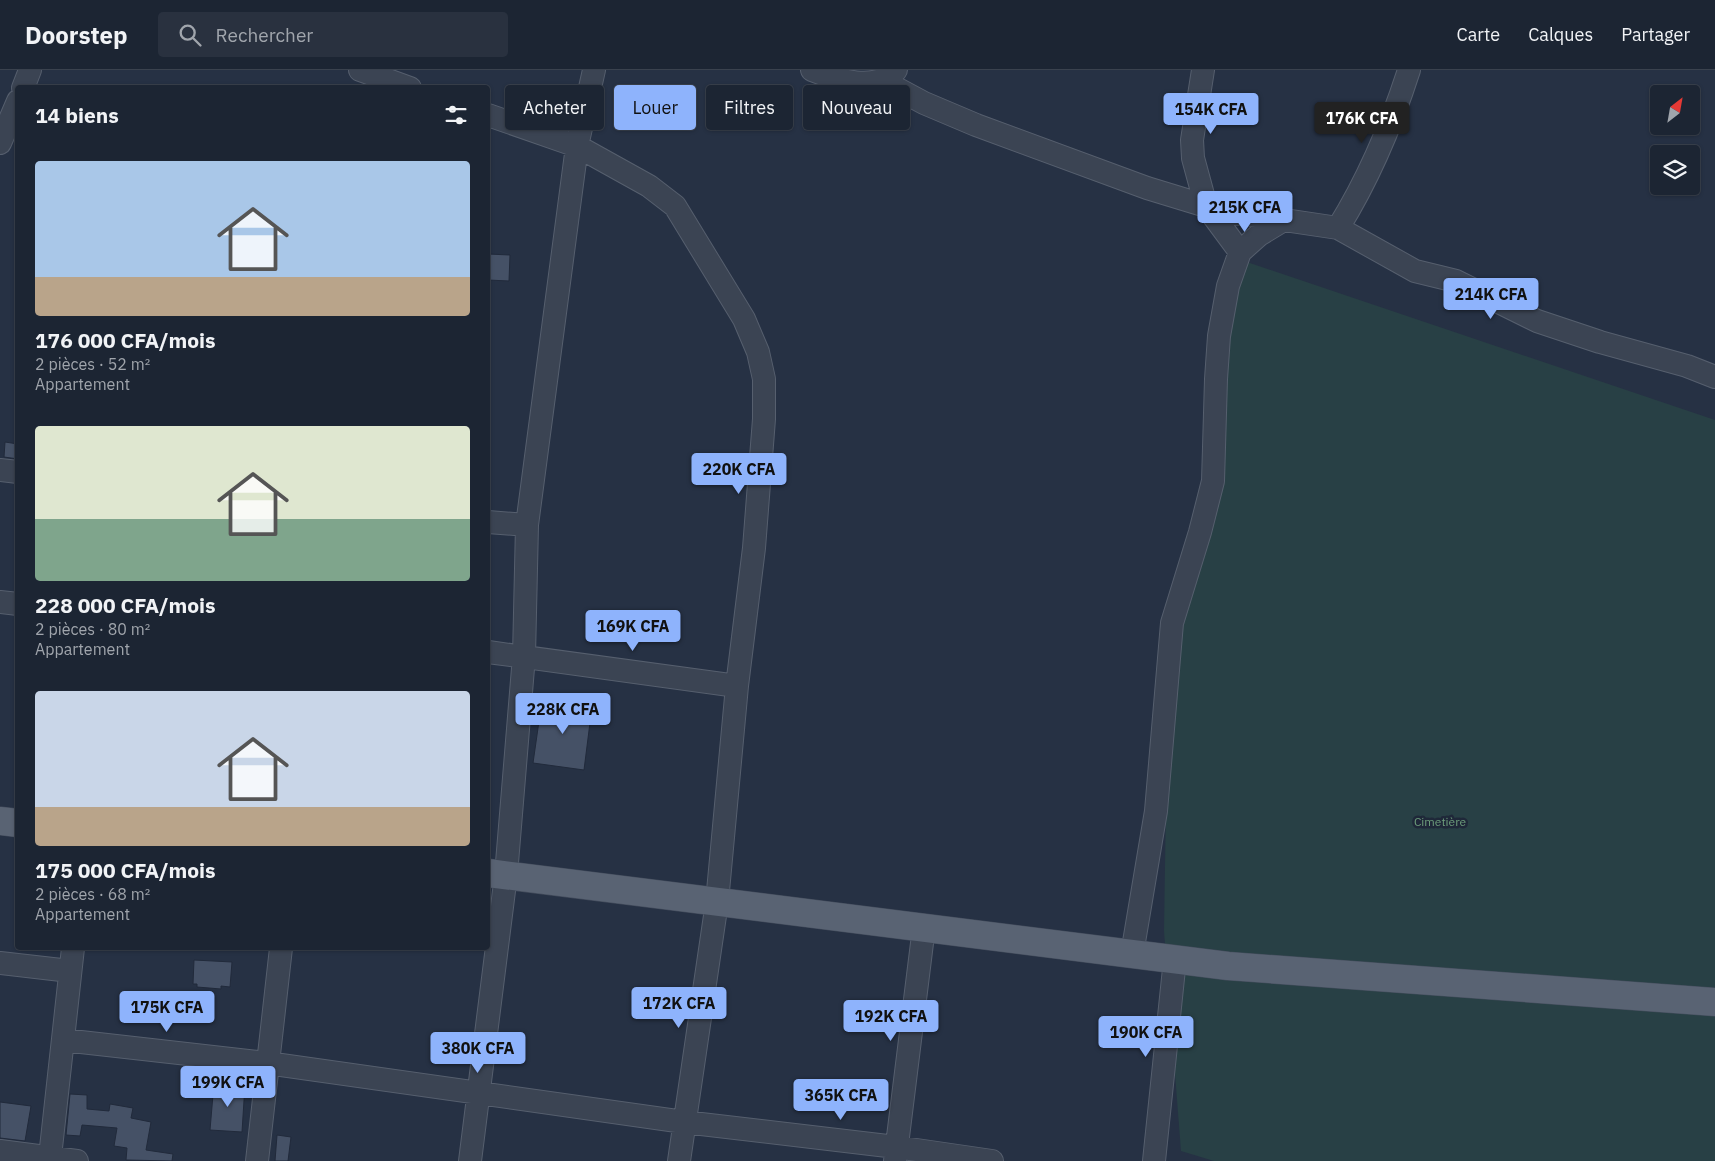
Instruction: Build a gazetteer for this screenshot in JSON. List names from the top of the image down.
{
  "parks": ["Cimetière"],
  "north": "top right",
  "page": {
    "header": "Doorstep",
    "search": "Rechercher",
    "nav": ["Carte", "Calques", "Partager"],
    "chip": [
      "Acheter",
      "Louer",
      "Filtres",
      "Nouveau"
    ],
    "heading": "14 biens",
    "price": [
      "154K CFA",
      "176K CFA",
      "215K CFA",
      "214K CFA",
      "220K CFA",
      "169K CFA",
      "228K CFA",
      "172K CFA",
      "175K CFA",
      "192K CFA",
      "190K CFA",
      "380K CFA",
      "199K CFA",
      "365K CFA"
    ],
    "list": [
      {
        "name": "176 000 CFA/mois",
        "note": "2 pièces · 52 m² · Appartement"
      },
      {
        "name": "228 000 CFA/mois",
        "note": "2 pièces · 80 m² · Appartement"
      },
      {
        "name": "175 000 CFA/mois",
        "note": "2 pièces · 68 m² · Appartement"
      }
    ]
  }
}
